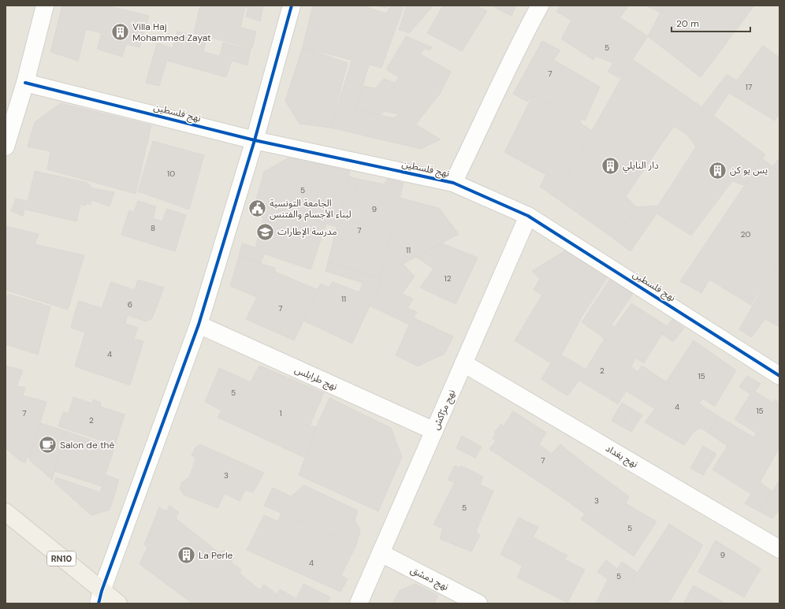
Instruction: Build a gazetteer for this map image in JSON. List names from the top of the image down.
{
  "streets": {
    "main road": ["RN10"],
    "street": [
      "نهج فلسطين",
      "نهج طرابلس",
      "نهج مرّاكش",
      "نهج بغداد",
      "نهج دمشق"
    ]
  },
  "crossings": [
    ["نهج فلسطين", "نهج مرّاكش"],
    ["نهج طرابلس", "نهج مرّاكش"],
    ["نهج مرّاكش", "نهج بغداد"],
    ["نهج مرّاكش", "نهج دمشق"]
  ],
  "places": {
    "building": [
      "Villa Haj Mohammed Zayat",
      "دار النايلي",
      "يس يو كن",
      "La Perle"
    ],
    "public building": ["الجامعة التونسية لبناء الأجسام والفتنس"],
    "school or university": ["مدرسة الإطارات"],
    "cafe": ["Salon de thé"]
  },
  "house_numbers": [
    "5",
    "7",
    "17",
    "10",
    "5",
    "9",
    "8",
    "7",
    "20",
    "11",
    "12",
    "11",
    "6",
    "7",
    "4",
    "2",
    "15",
    "5",
    "4",
    "15",
    "7",
    "1",
    "2",
    "7",
    "3",
    "3",
    "5",
    "5",
    "9",
    "4",
    "5"
  ],
  "scale_bar": "20 m"
}
